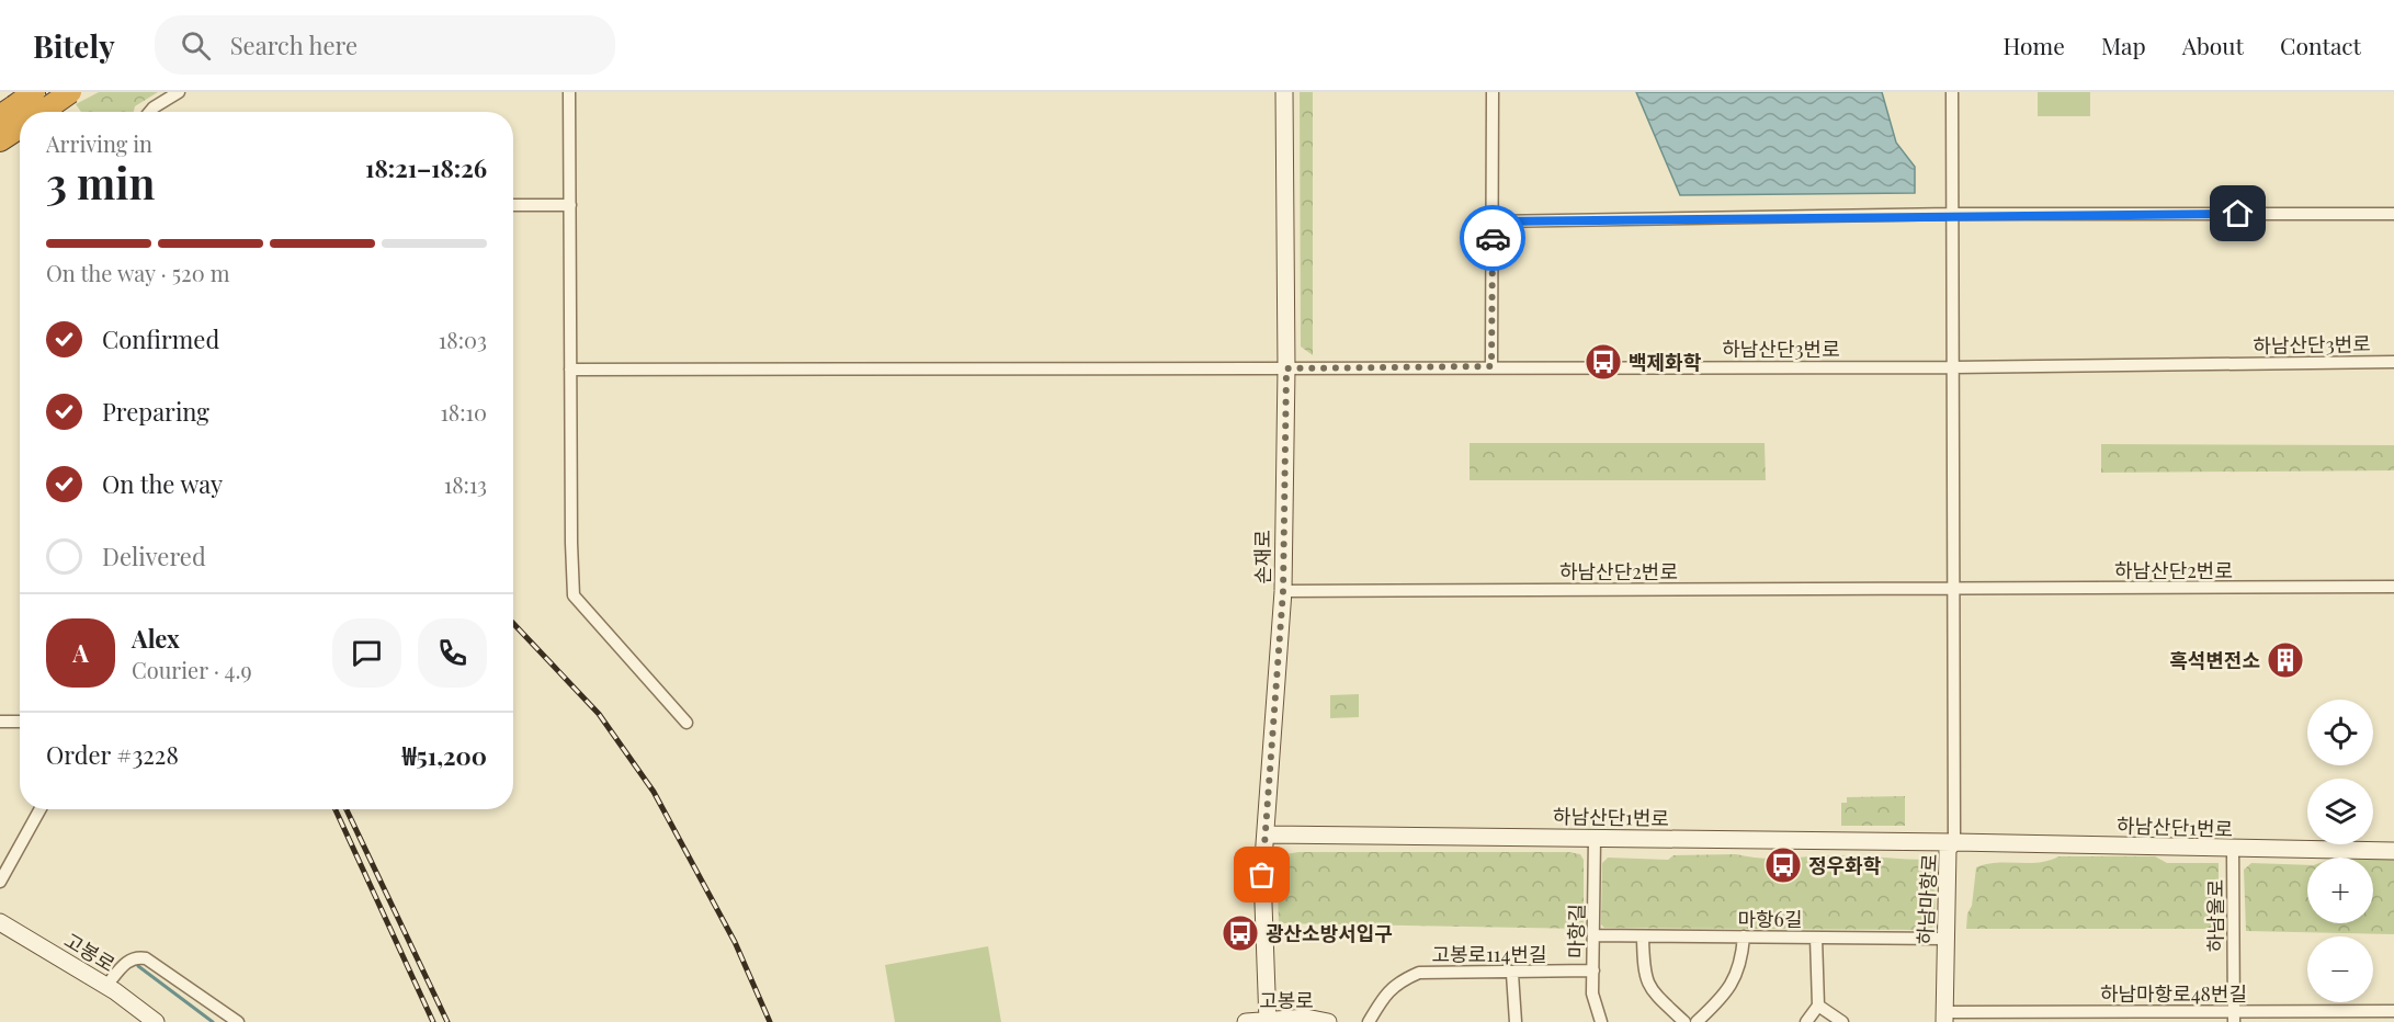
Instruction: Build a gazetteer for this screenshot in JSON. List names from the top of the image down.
{
  "streets": {
    "street": [
      "하남산단3번로",
      "손재로",
      "하남산단2번로",
      "하남산단1번로",
      "하남마항로",
      "하남울로",
      "마항6길",
      "마항길",
      "고봉로",
      "고봉로114번길",
      "하남마항로48번길"
    ]
  },
  "crossings": [
    ["하남산단3번로", "손재로"],
    ["손재로", "하남산단2번로"],
    ["손재로", "하남산단1번로"],
    ["손재로", "고봉로"],
    ["하남산단1번로", "하남마항로"],
    ["하남산단1번로", "하남울로"],
    ["하남산단1번로", "마항길"],
    ["하남마항로", "마항6길"],
    ["하남마항로", "하남마항로48번길"],
    ["하남울로", "하남마항로48번길"],
    ["마항6길", "마항길"],
    ["마항길", "고봉로114번길"]
  ],
  "places": {
    "bus stop": ["백제화학", "정우화학", "광산소방서입구"],
    "building": ["흑석변전소"]
  },
  "page": {
    "header": "Bitely",
    "search": "Search here",
    "nav": [
      "Home",
      "Map",
      "About",
      "Contact"
    ],
    "heading": ["3 min", "Arriving in", "18:21–18:26"],
    "panel": [
      "Alex",
      "Courier · 4.9",
      "Order #3228",
      "₩51,200"
    ],
    "bar": "On the way · 520 m",
    "list": [
      ["Confirmed", "18:03"],
      ["Preparing", "18:10"],
      ["On the way", "18:13"],
      "Delivered"
    ],
    "round": "A",
    "map_buttons": ["+", "−"]
  }
}
